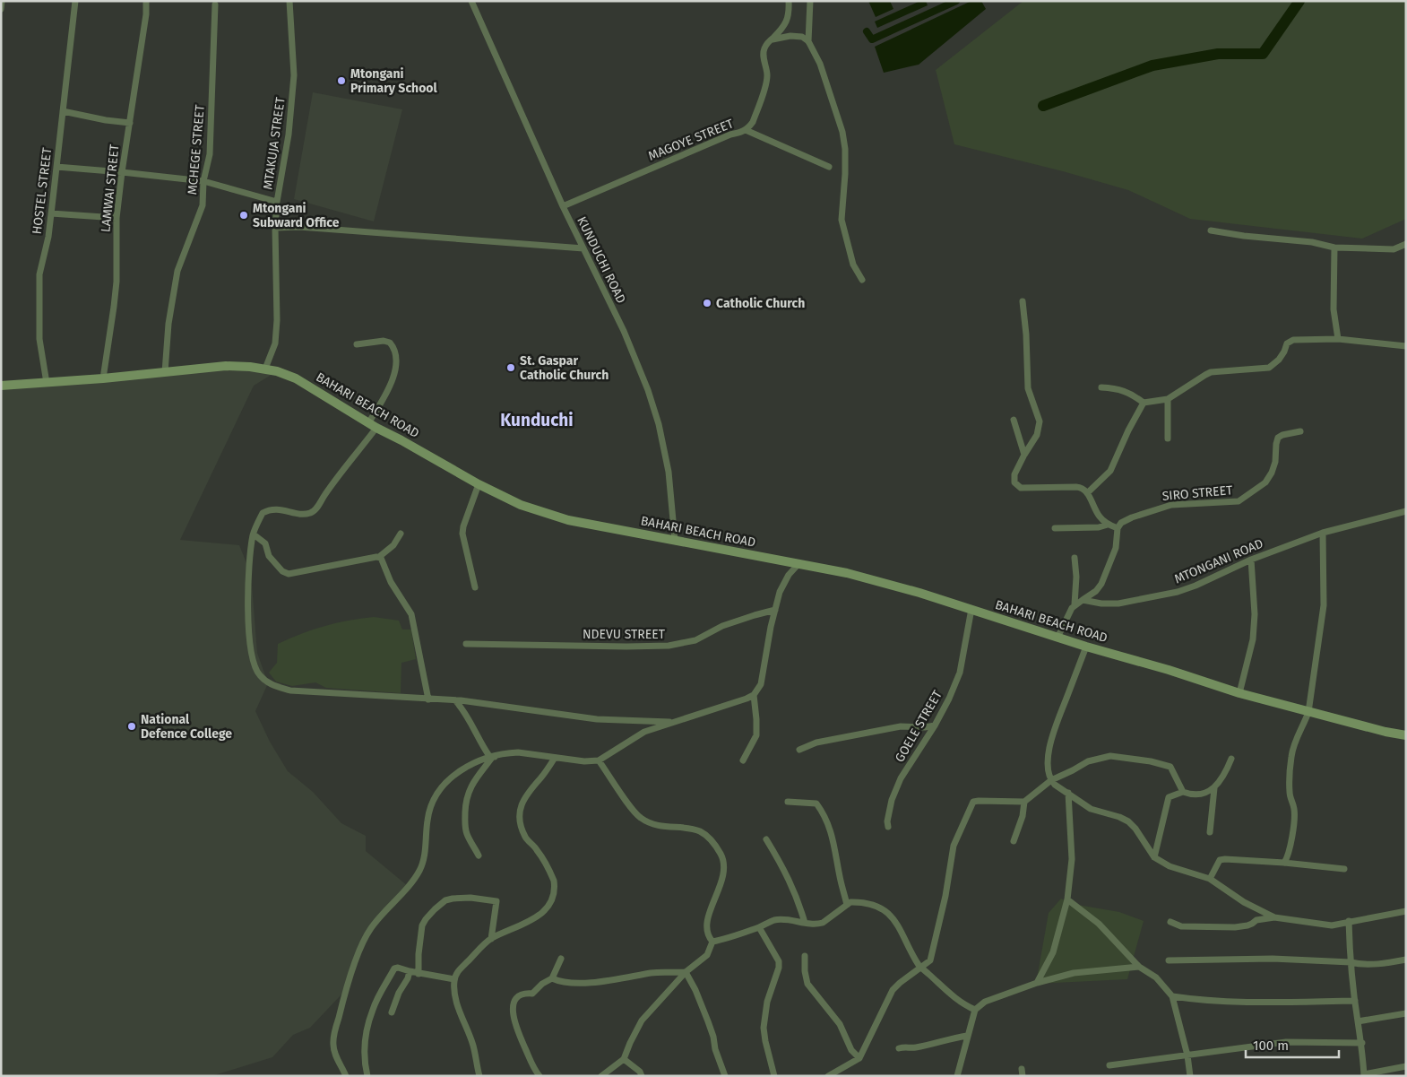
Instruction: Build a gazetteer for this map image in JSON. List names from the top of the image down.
{
  "streets": {
    "street": [
      "MAGOYE STREET",
      "MTAKUJA STREET",
      "MCHEGE STREET",
      "LAMWAI STREET",
      "HOSTEL STREET",
      "KUNDUCHI ROAD",
      "BAHARI BEACH ROAD",
      "SIRO STREET",
      "MTONGANI ROAD",
      "NDEVU STREET",
      "GOELE STREET"
    ]
  },
  "crossings": [
    ["MAGOYE STREET", "KUNDUCHI ROAD"],
    ["MTAKUJA STREET", "BAHARI BEACH ROAD"],
    ["MCHEGE STREET", "BAHARI BEACH ROAD"],
    ["LAMWAI STREET", "BAHARI BEACH ROAD"],
    ["HOSTEL STREET", "BAHARI BEACH ROAD"],
    ["KUNDUCHI ROAD", "BAHARI BEACH ROAD"],
    ["BAHARI BEACH ROAD", "GOELE STREET"]
  ],
  "districts": ["Kunduchi"],
  "places": [
    "Mtongani Primary School",
    "Mtongani Subward Office",
    "Catholic Church",
    "St. Gaspar Catholic Church",
    "National Defence College"
  ],
  "scale_bar": "100 m"
}
